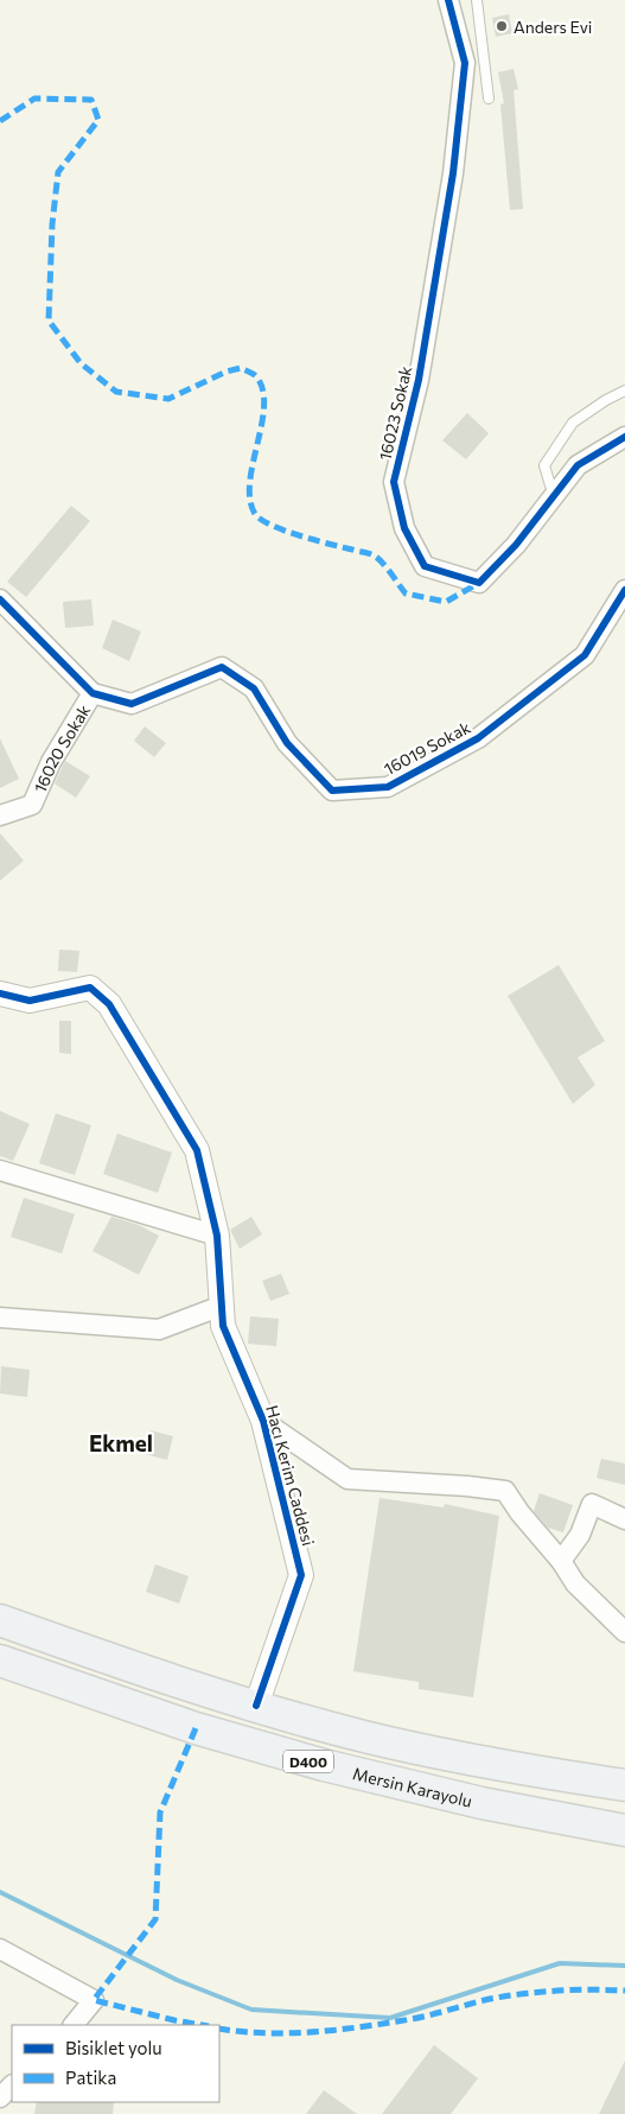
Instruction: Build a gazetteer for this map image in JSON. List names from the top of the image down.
{
  "streets": {
    "highway": ["D400", "Mersin Karayolu"],
    "street": [
      "16023 Sokak",
      "16020 Sokak",
      "16019 Sokak",
      "Hacı Kerim Caddesi"
    ]
  },
  "crossings": [
    ["16020 Sokak", "16019 Sokak"],
    ["Hacı Kerim Caddesi", "D400"]
  ],
  "districts": ["Ekmel"],
  "places": ["Anders Evi"],
  "legend": ["Bisiklet yolu", "Patika"]
}
